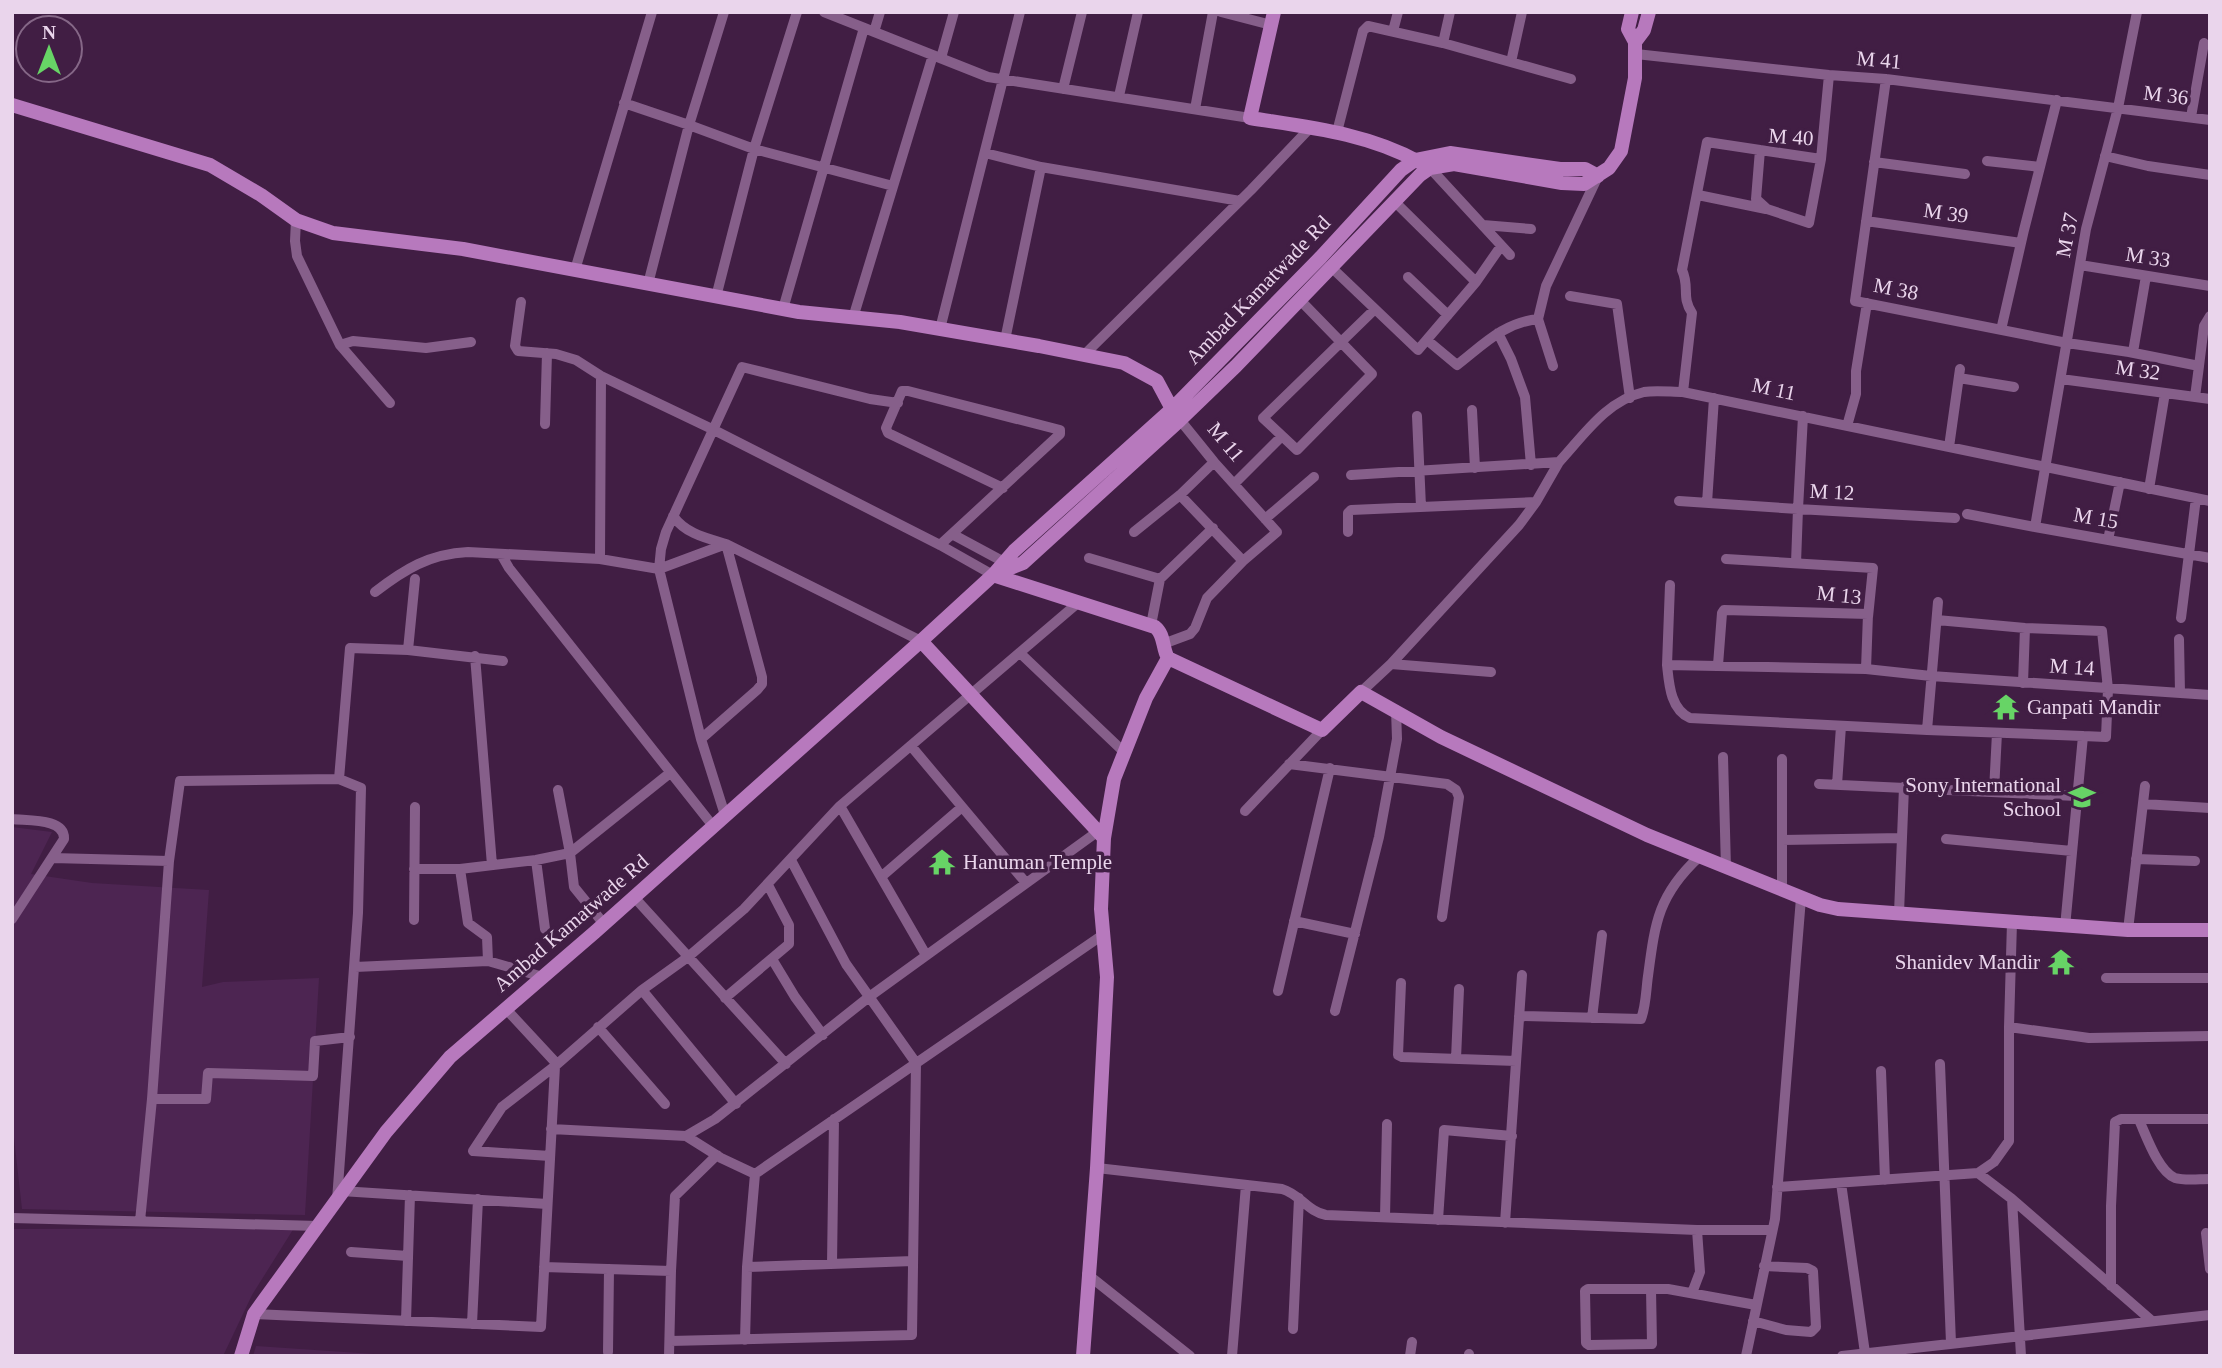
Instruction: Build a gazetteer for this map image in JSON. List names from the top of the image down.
{
  "streets": {
    "street": [
      "M 41",
      "M 36",
      "M 40",
      "M 39",
      "M 37",
      "M 33",
      "M 38",
      "Ambad Kamatwade Rd",
      "M 32",
      "M 11",
      "M 12",
      "M 15",
      "M 13",
      "M 14"
    ]
  },
  "crossings": [
    ["M 41", "M 36"],
    ["M 41", "M 40"],
    ["M 41", "M 37"],
    ["M 41", "M 38"],
    ["M 36", "M 37"],
    ["M 39", "M 38"],
    ["M 37", "M 33"],
    ["M 37", "M 38"],
    ["M 37", "M 32"],
    ["M 37", "M 11"],
    ["Ambad Kamatwade Rd", "M 11"],
    ["M 11", "M 12"],
    ["M 12", "M 13"],
    ["M 13", "M 14"]
  ],
  "places": {
    "temple": ["Ganpati Mandir", "Hanuman Temple", "Shanidev Mandir"],
    "school or university": ["Sony International School"]
  },
  "north": "top"
}
